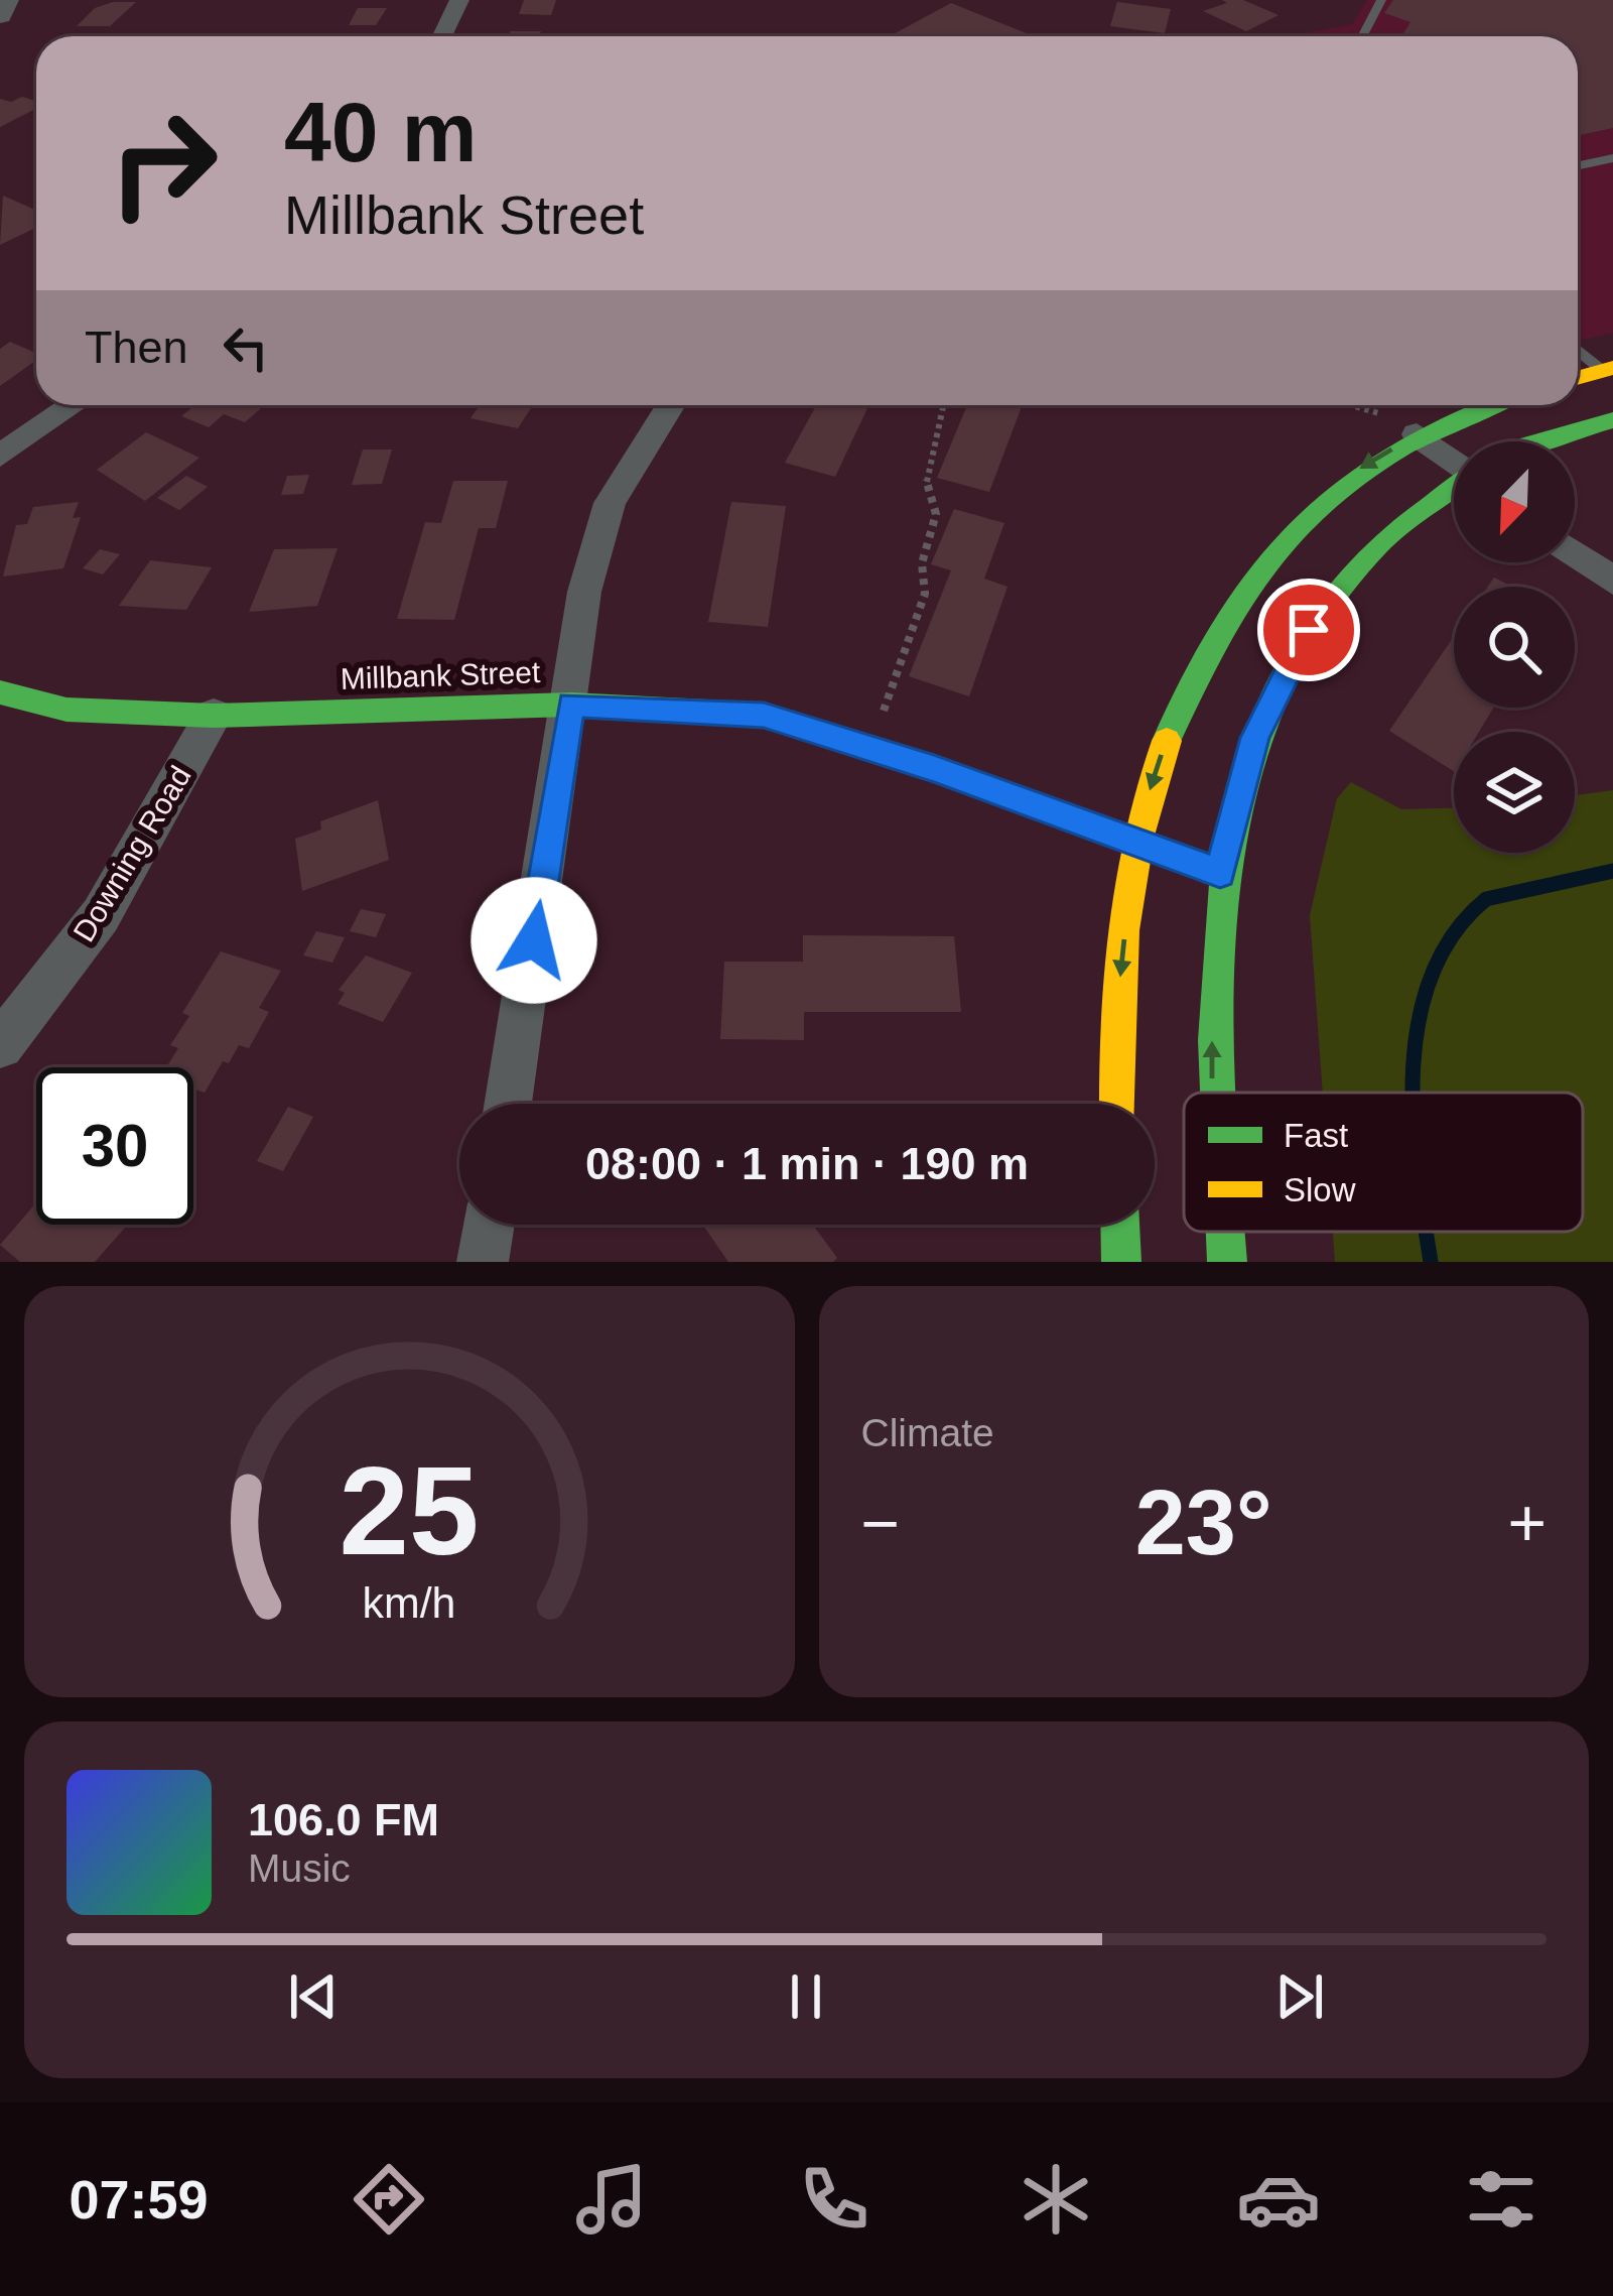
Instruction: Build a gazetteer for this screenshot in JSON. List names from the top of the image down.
{
  "streets": {
    "main road": ["Millbank Street"],
    "street": ["Downing Road"]
  },
  "crossings": [
    ["Millbank Street", "Downing Road"]
  ],
  "legend": ["Fast", "Slow"],
  "north": "bottom left",
  "page": {
    "turn": ["40 m", "Millbank Street"],
    "then": "Then",
    "limit": "30",
    "trip": "08:00 · 1 min · 190 m",
    "tile": "Climate",
    "heat": ["−", "23°", "+"],
    "song": ["106.0 FM", "Music"],
    "tabs": "07:59",
    "gauge": ["25", "km/h"]
  }
}
